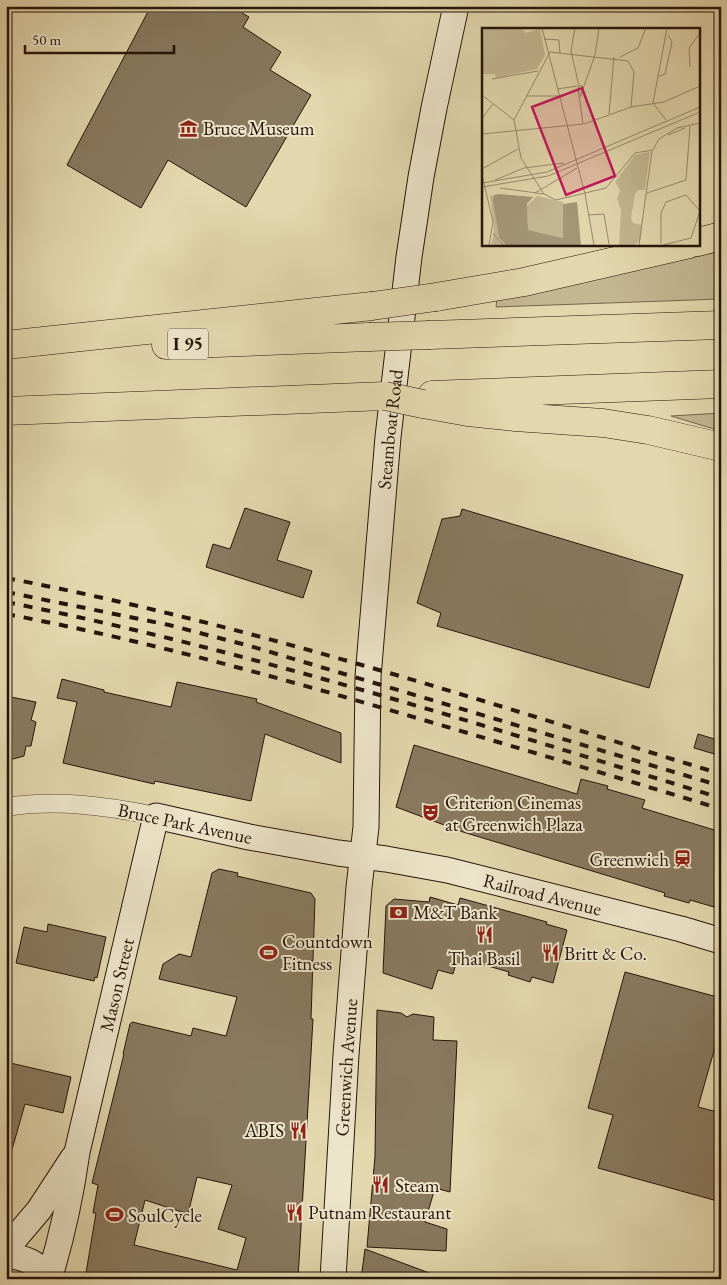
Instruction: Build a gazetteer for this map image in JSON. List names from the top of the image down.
{
  "streets": {
    "highway": ["I 95"],
    "main road": [
      "Steamboat Road",
      "Bruce Park Avenue",
      "Railroad Avenue",
      "Mason Street",
      "Greenwich Avenue"
    ]
  },
  "crossings": [
    ["Steamboat Road", "Bruce Park Avenue"],
    ["Steamboat Road", "Railroad Avenue"],
    ["Steamboat Road", "Greenwich Avenue"],
    ["Bruce Park Avenue", "Railroad Avenue"],
    ["Bruce Park Avenue", "Mason Street"],
    ["Bruce Park Avenue", "Greenwich Avenue"],
    ["Railroad Avenue", "Greenwich Avenue"]
  ],
  "places": {
    "museum": ["Bruce Museum"],
    "theatre": ["Criterion Cinemas at Greenwich Plaza"],
    "station": ["Greenwich"],
    "bank": ["M&T Bank"],
    "restaurant": [
      "Thai Basil",
      "Britt & Co.",
      "ABIS",
      "Steam",
      "Putnam Restaurant"
    ],
    "sports": ["Countdown Fitness", "SoulCycle"]
  },
  "scale_bar": "50 m"
}
